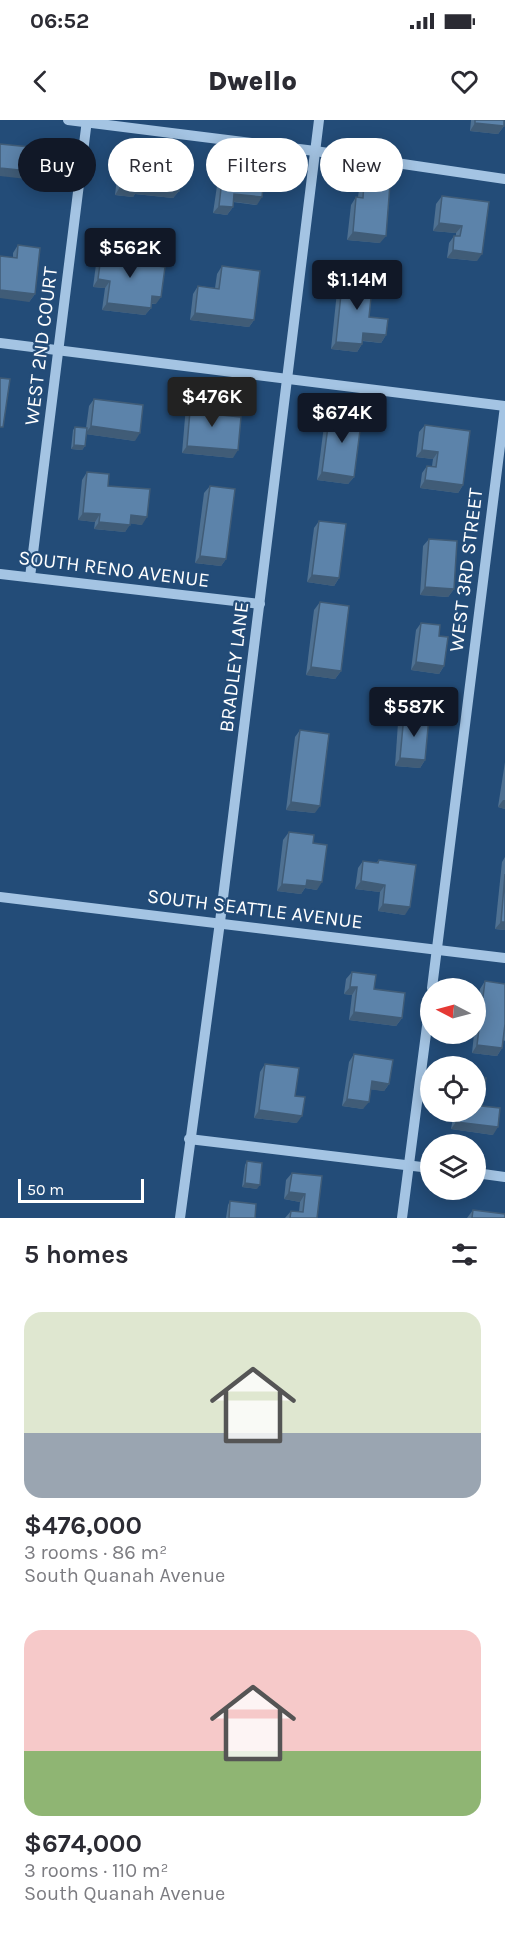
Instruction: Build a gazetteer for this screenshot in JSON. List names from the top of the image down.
{
  "streets": {
    "street": [
      "WEST 2ND COURT",
      "SOUTH RENO AVENUE",
      "WEST 3RD STREET",
      "BRADLEY LANE",
      "SOUTH SEATTLE AVENUE"
    ]
  },
  "crossings": [
    ["WEST 2ND COURT", "SOUTH RENO AVENUE"],
    ["SOUTH RENO AVENUE", "BRADLEY LANE"],
    ["WEST 3RD STREET", "SOUTH SEATTLE AVENUE"],
    ["BRADLEY LANE", "SOUTH SEATTLE AVENUE"]
  ],
  "scale_bar": "50 m",
  "north": "left",
  "page": {
    "status": "06:52",
    "header": "Dwello",
    "chip": [
      "Buy",
      "Rent",
      "Filters",
      "New"
    ],
    "price": [
      "$562K",
      "$1.14M",
      "$476K",
      "$674K",
      "$587K"
    ],
    "scale": "50 m",
    "heading": "5 homes",
    "list": [
      {
        "name": "$476,000",
        "note": "3 rooms · 86 m² · South Quanah Avenue"
      },
      {
        "name": "$674,000",
        "note": "3 rooms · 110 m² · South Quanah Avenue"
      }
    ]
  }
}
